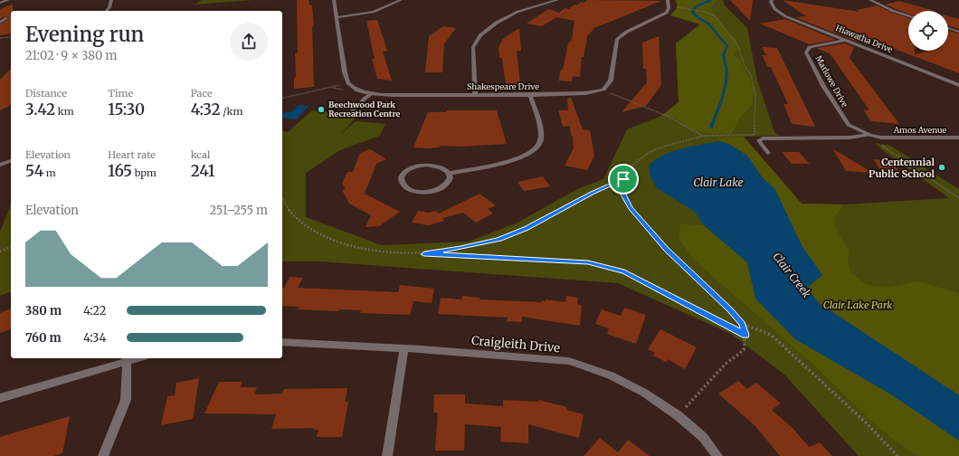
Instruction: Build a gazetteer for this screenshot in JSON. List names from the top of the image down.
{
  "streets": {
    "street": [
      "Hiawatha Drive",
      "Marlowe Drive",
      "Shakespeare Drive",
      "Amos Avenue",
      "Craigleith Drive"
    ]
  },
  "crossings": [
    ["Hiawatha Drive", "Marlowe Drive"],
    ["Marlowe Drive", "Amos Avenue"]
  ],
  "water": ["Clair Lake", "Clair Creek"],
  "parks": ["Clair Lake Park"],
  "places": ["Beechwood Park Recreation Centre", "Centennial Public School"],
  "page": {
    "heading": ["Evening run", "21:02 · 9 × 380 m"],
    "stats": [
      ["Distance", "3.42 km"],
      ["Time", "15:30"],
      ["Pace", "4:32 /km"],
      ["Elevation", "54 m"],
      ["Heart rate", "165 bpm"],
      ["kcal", "241"]
    ],
    "chart": ["Elevation", "251–255 m"],
    "list": [
      {
        "name": "380 m",
        "note": "4:22"
      },
      {
        "name": "760 m",
        "note": "4:34"
      }
    ]
  }
}
